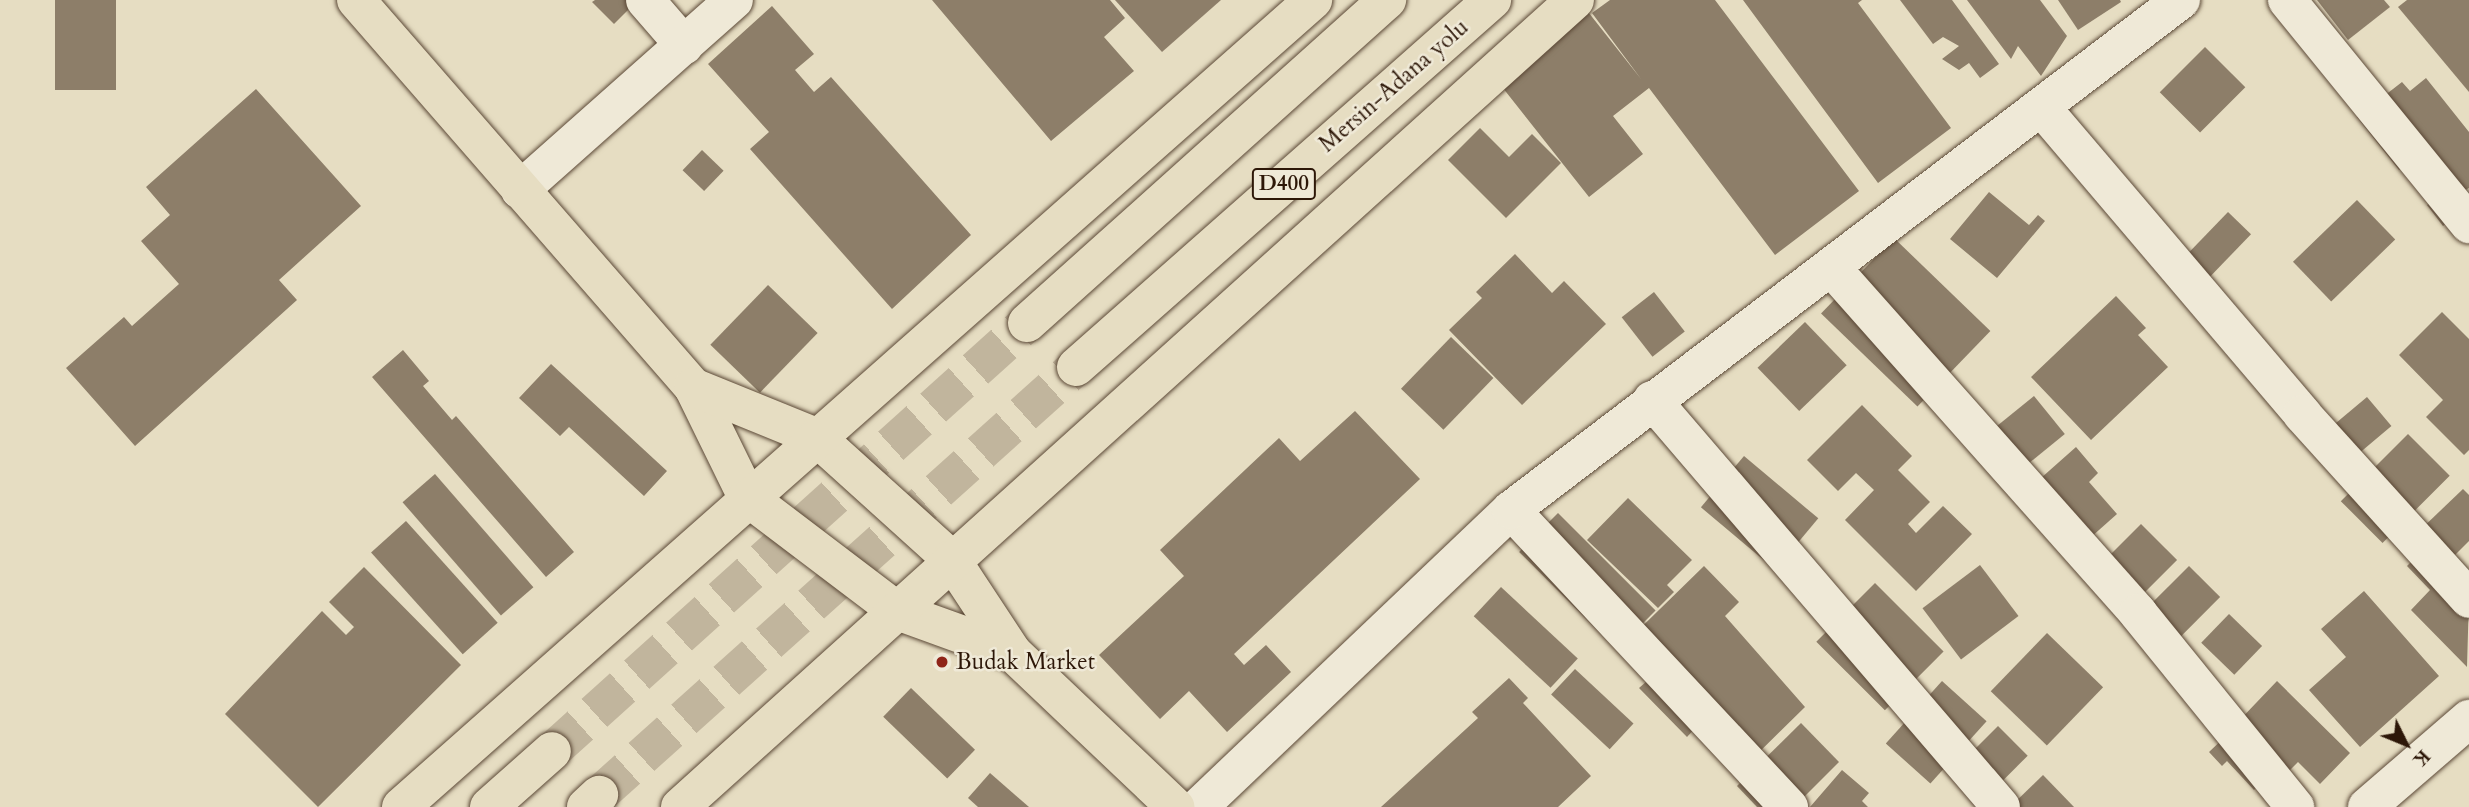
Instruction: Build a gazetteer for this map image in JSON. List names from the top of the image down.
{
  "streets": {
    "main road": ["Mersin-Adana yolu", "D400"]
  },
  "places": ["Budak Market"],
  "north": "bottom right"
}
